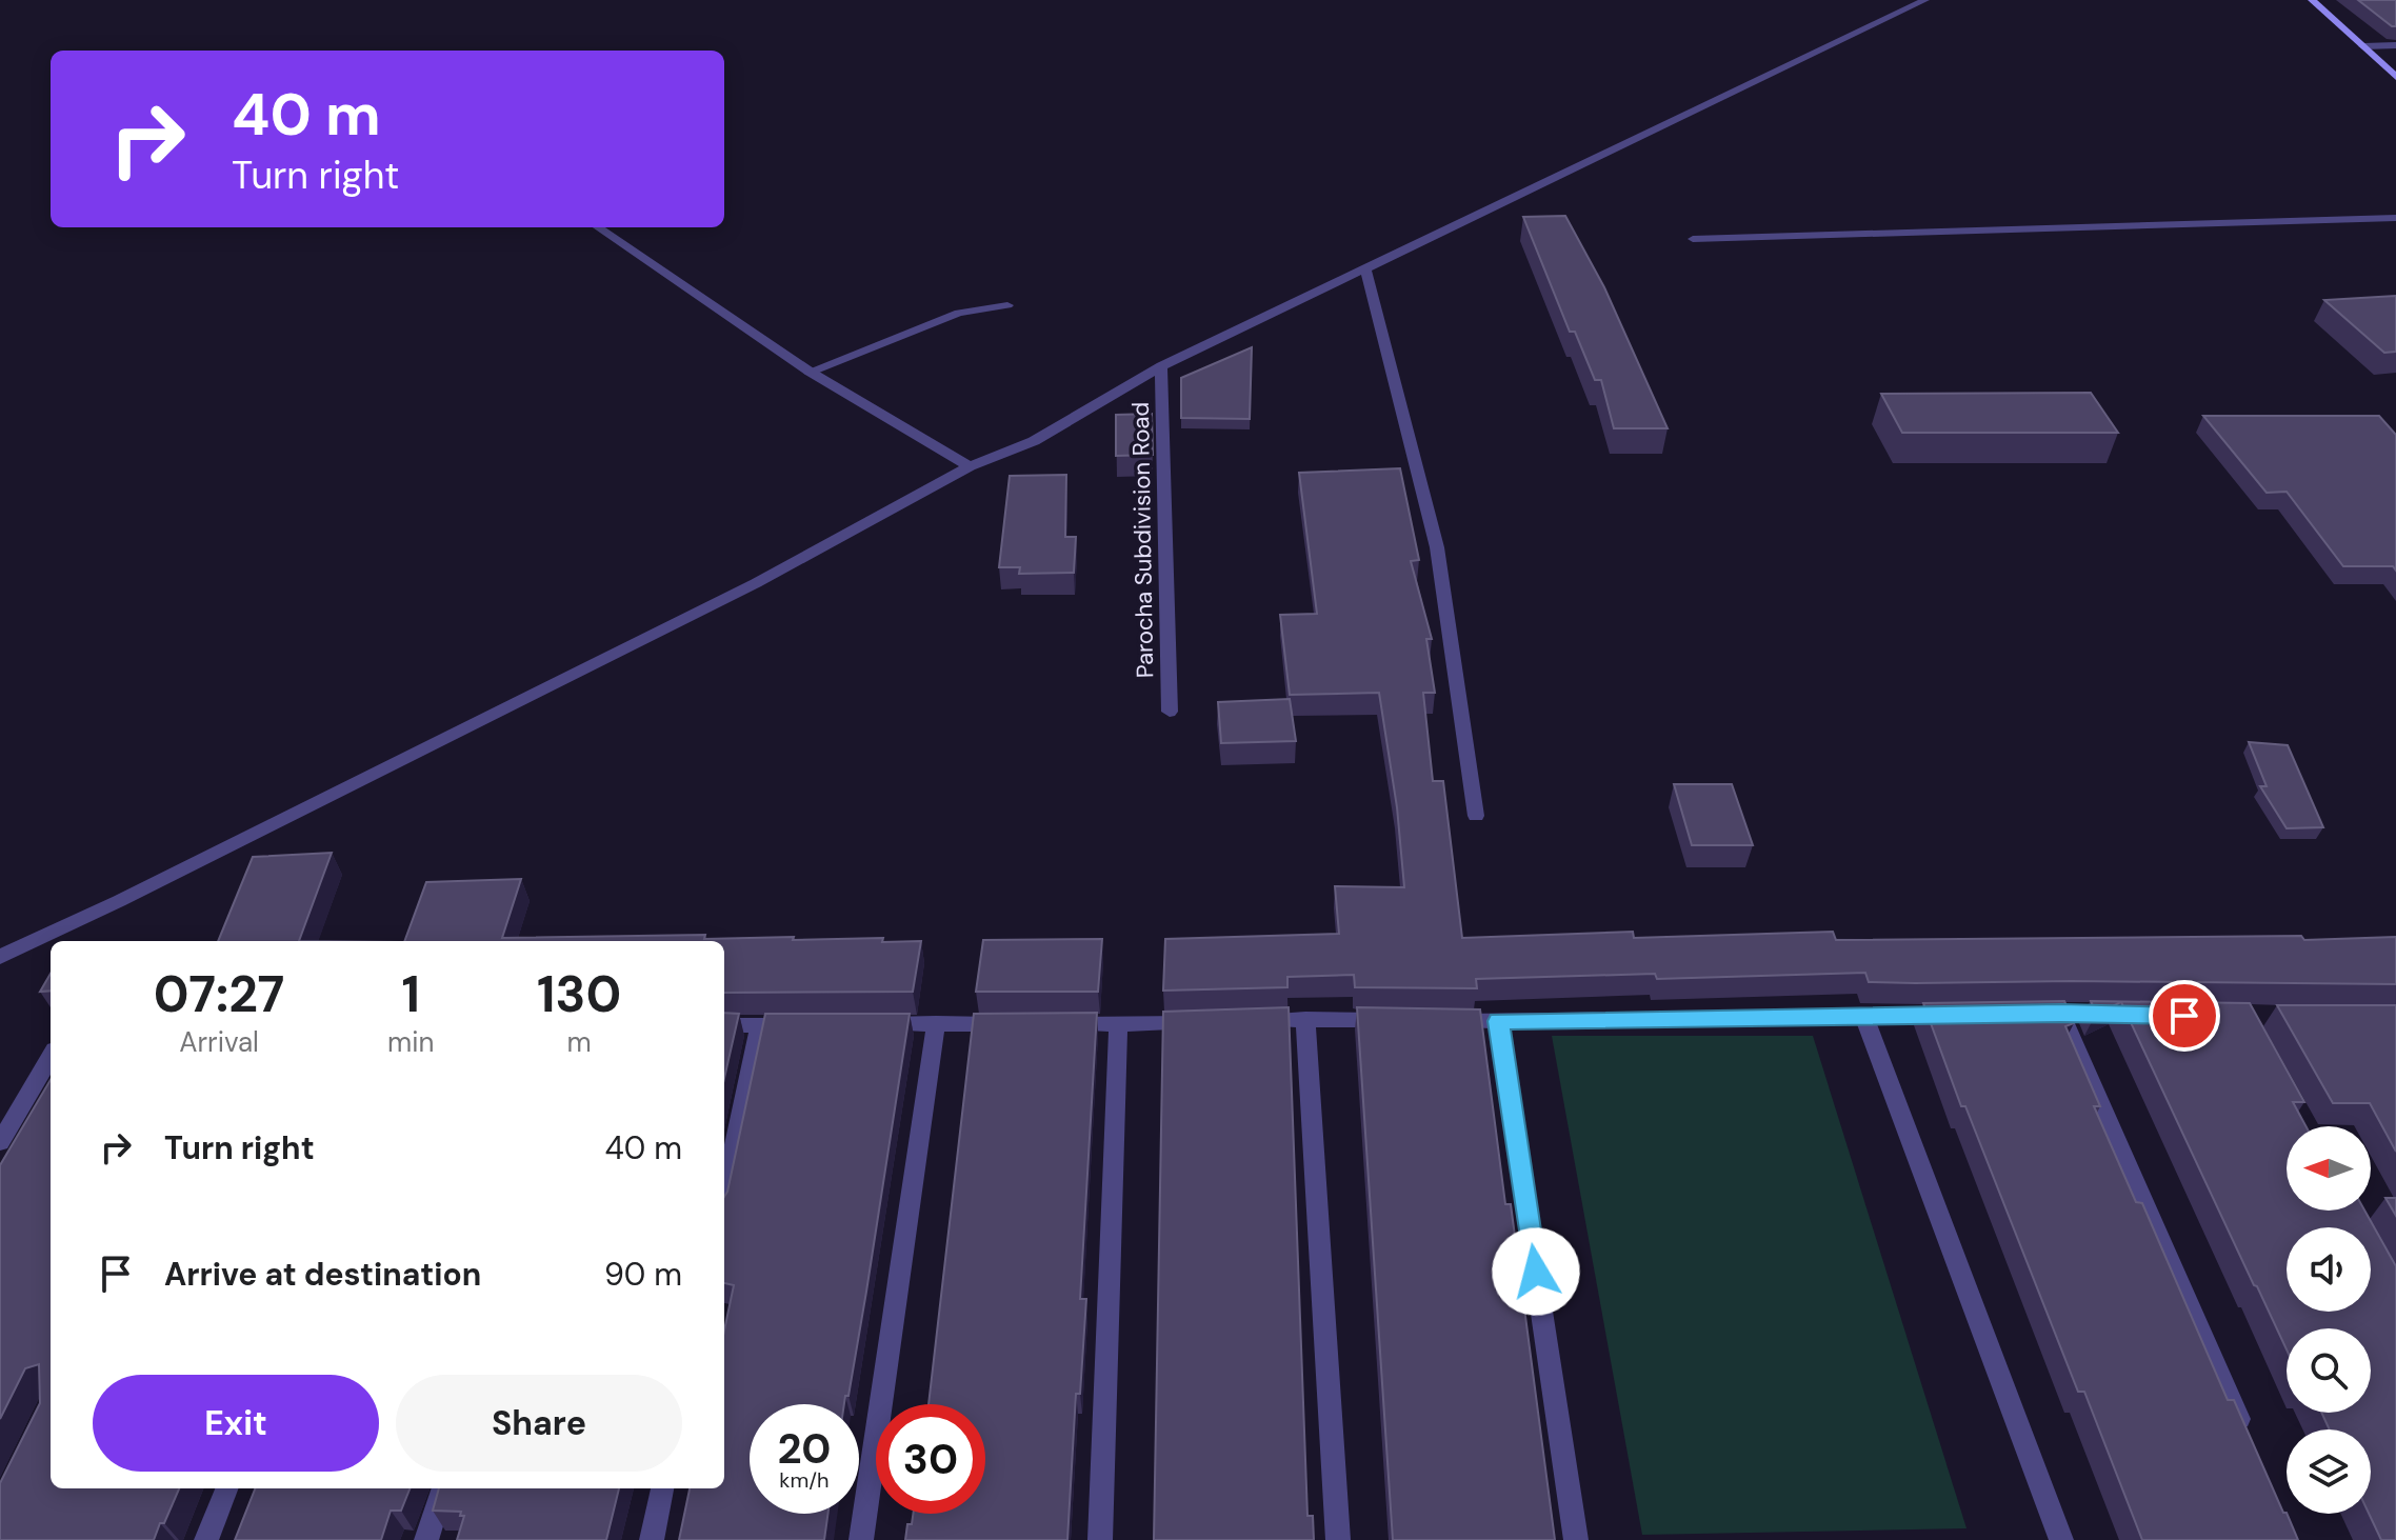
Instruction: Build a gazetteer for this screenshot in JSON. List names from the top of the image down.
{
  "streets": {
    "street": ["Parocha Subdivision Road"]
  },
  "north": "left",
  "page": {
    "turn": ["40 m", "Turn right"],
    "eta": [
      "07:27",
      "Arrival",
      "1",
      "min",
      "130",
      "m"
    ],
    "list": [
      {
        "name": "Turn right",
        "value": "40 m"
      },
      {
        "name": "Arrive at destination",
        "value": "90 m"
      }
    ],
    "buttons": ["Exit", "Share"],
    "speed": "20 km/h",
    "limit": "30"
  }
}
